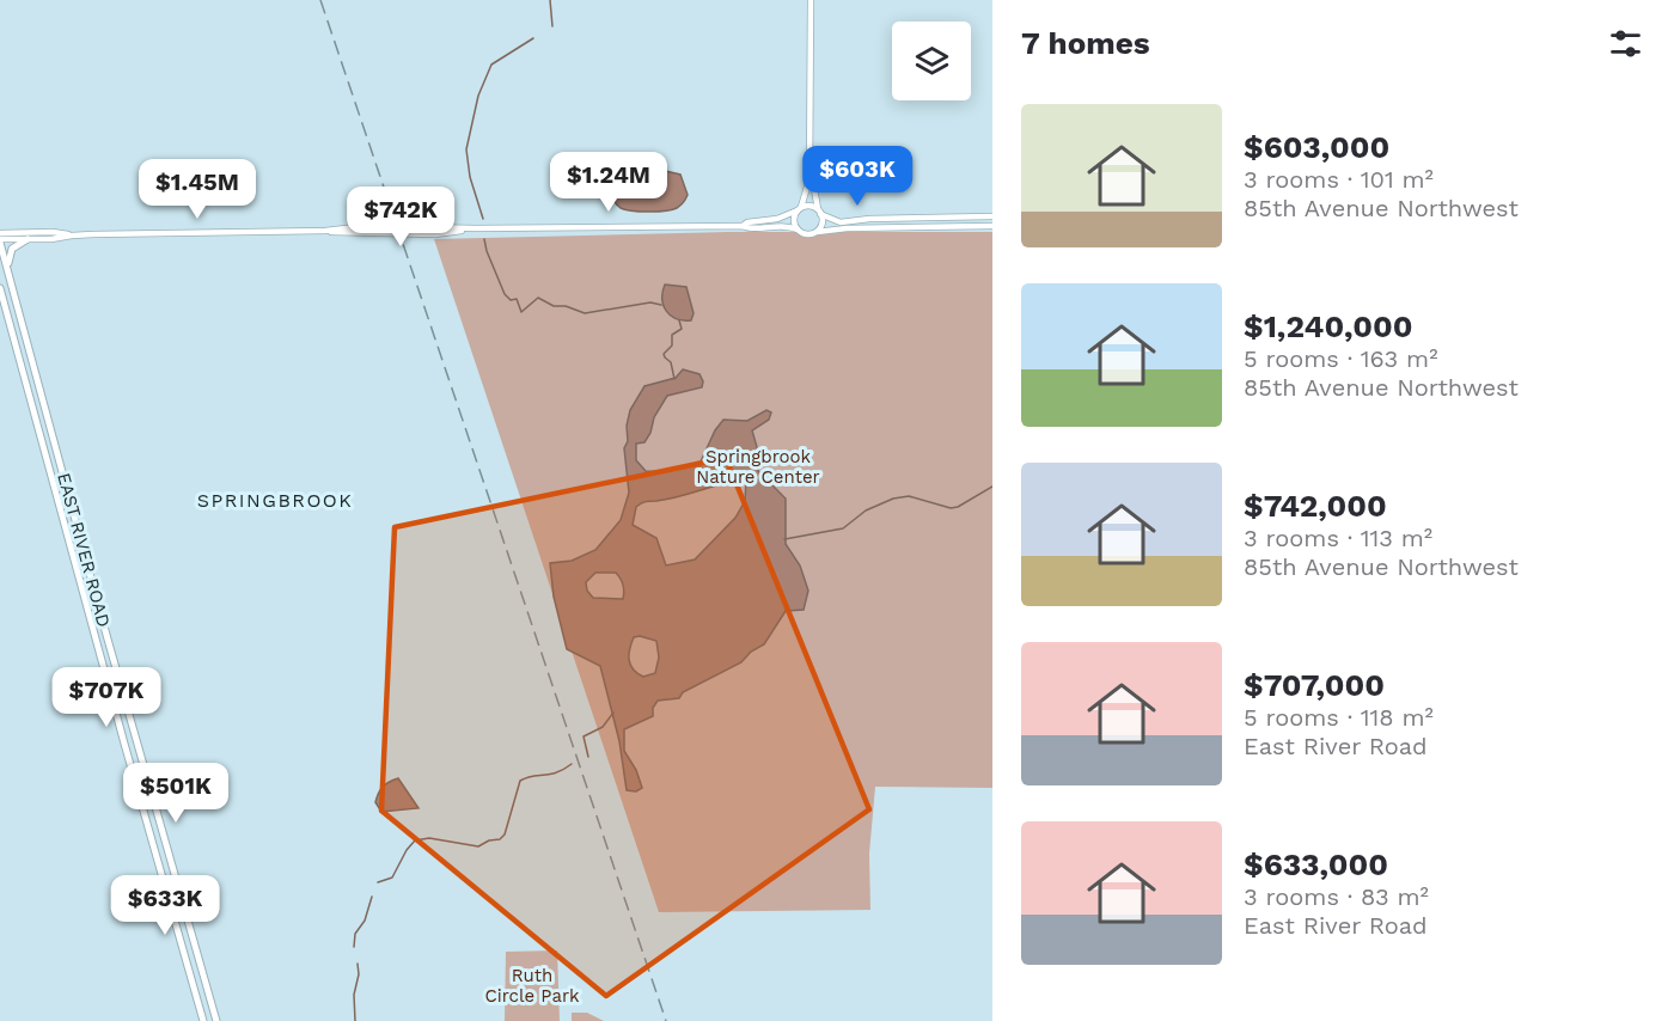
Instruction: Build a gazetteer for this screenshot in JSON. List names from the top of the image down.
{
  "streets": {
    "main road": ["EAST RIVER ROAD"]
  },
  "districts": ["SPRINGBROOK"],
  "parks": ["Springbrook Nature Center", "Ruth Circle Park"],
  "page": {
    "heading": "7 homes",
    "list": [
      {
        "name": "$603,000",
        "note": "3 rooms · 101 m² · 85th Avenue Northwest"
      },
      {
        "name": "$1,240,000",
        "note": "5 rooms · 163 m² · 85th Avenue Northwest"
      },
      {
        "name": "$742,000",
        "note": "3 rooms · 113 m² · 85th Avenue Northwest"
      },
      {
        "name": "$707,000",
        "note": "5 rooms · 118 m² · East River Road"
      },
      {
        "name": "$633,000",
        "note": "3 rooms · 83 m² · East River Road"
      }
    ],
    "price": [
      "$603K",
      "$1.24M",
      "$1.45M",
      "$742K",
      "$707K",
      "$501K",
      "$633K"
    ]
  }
}
